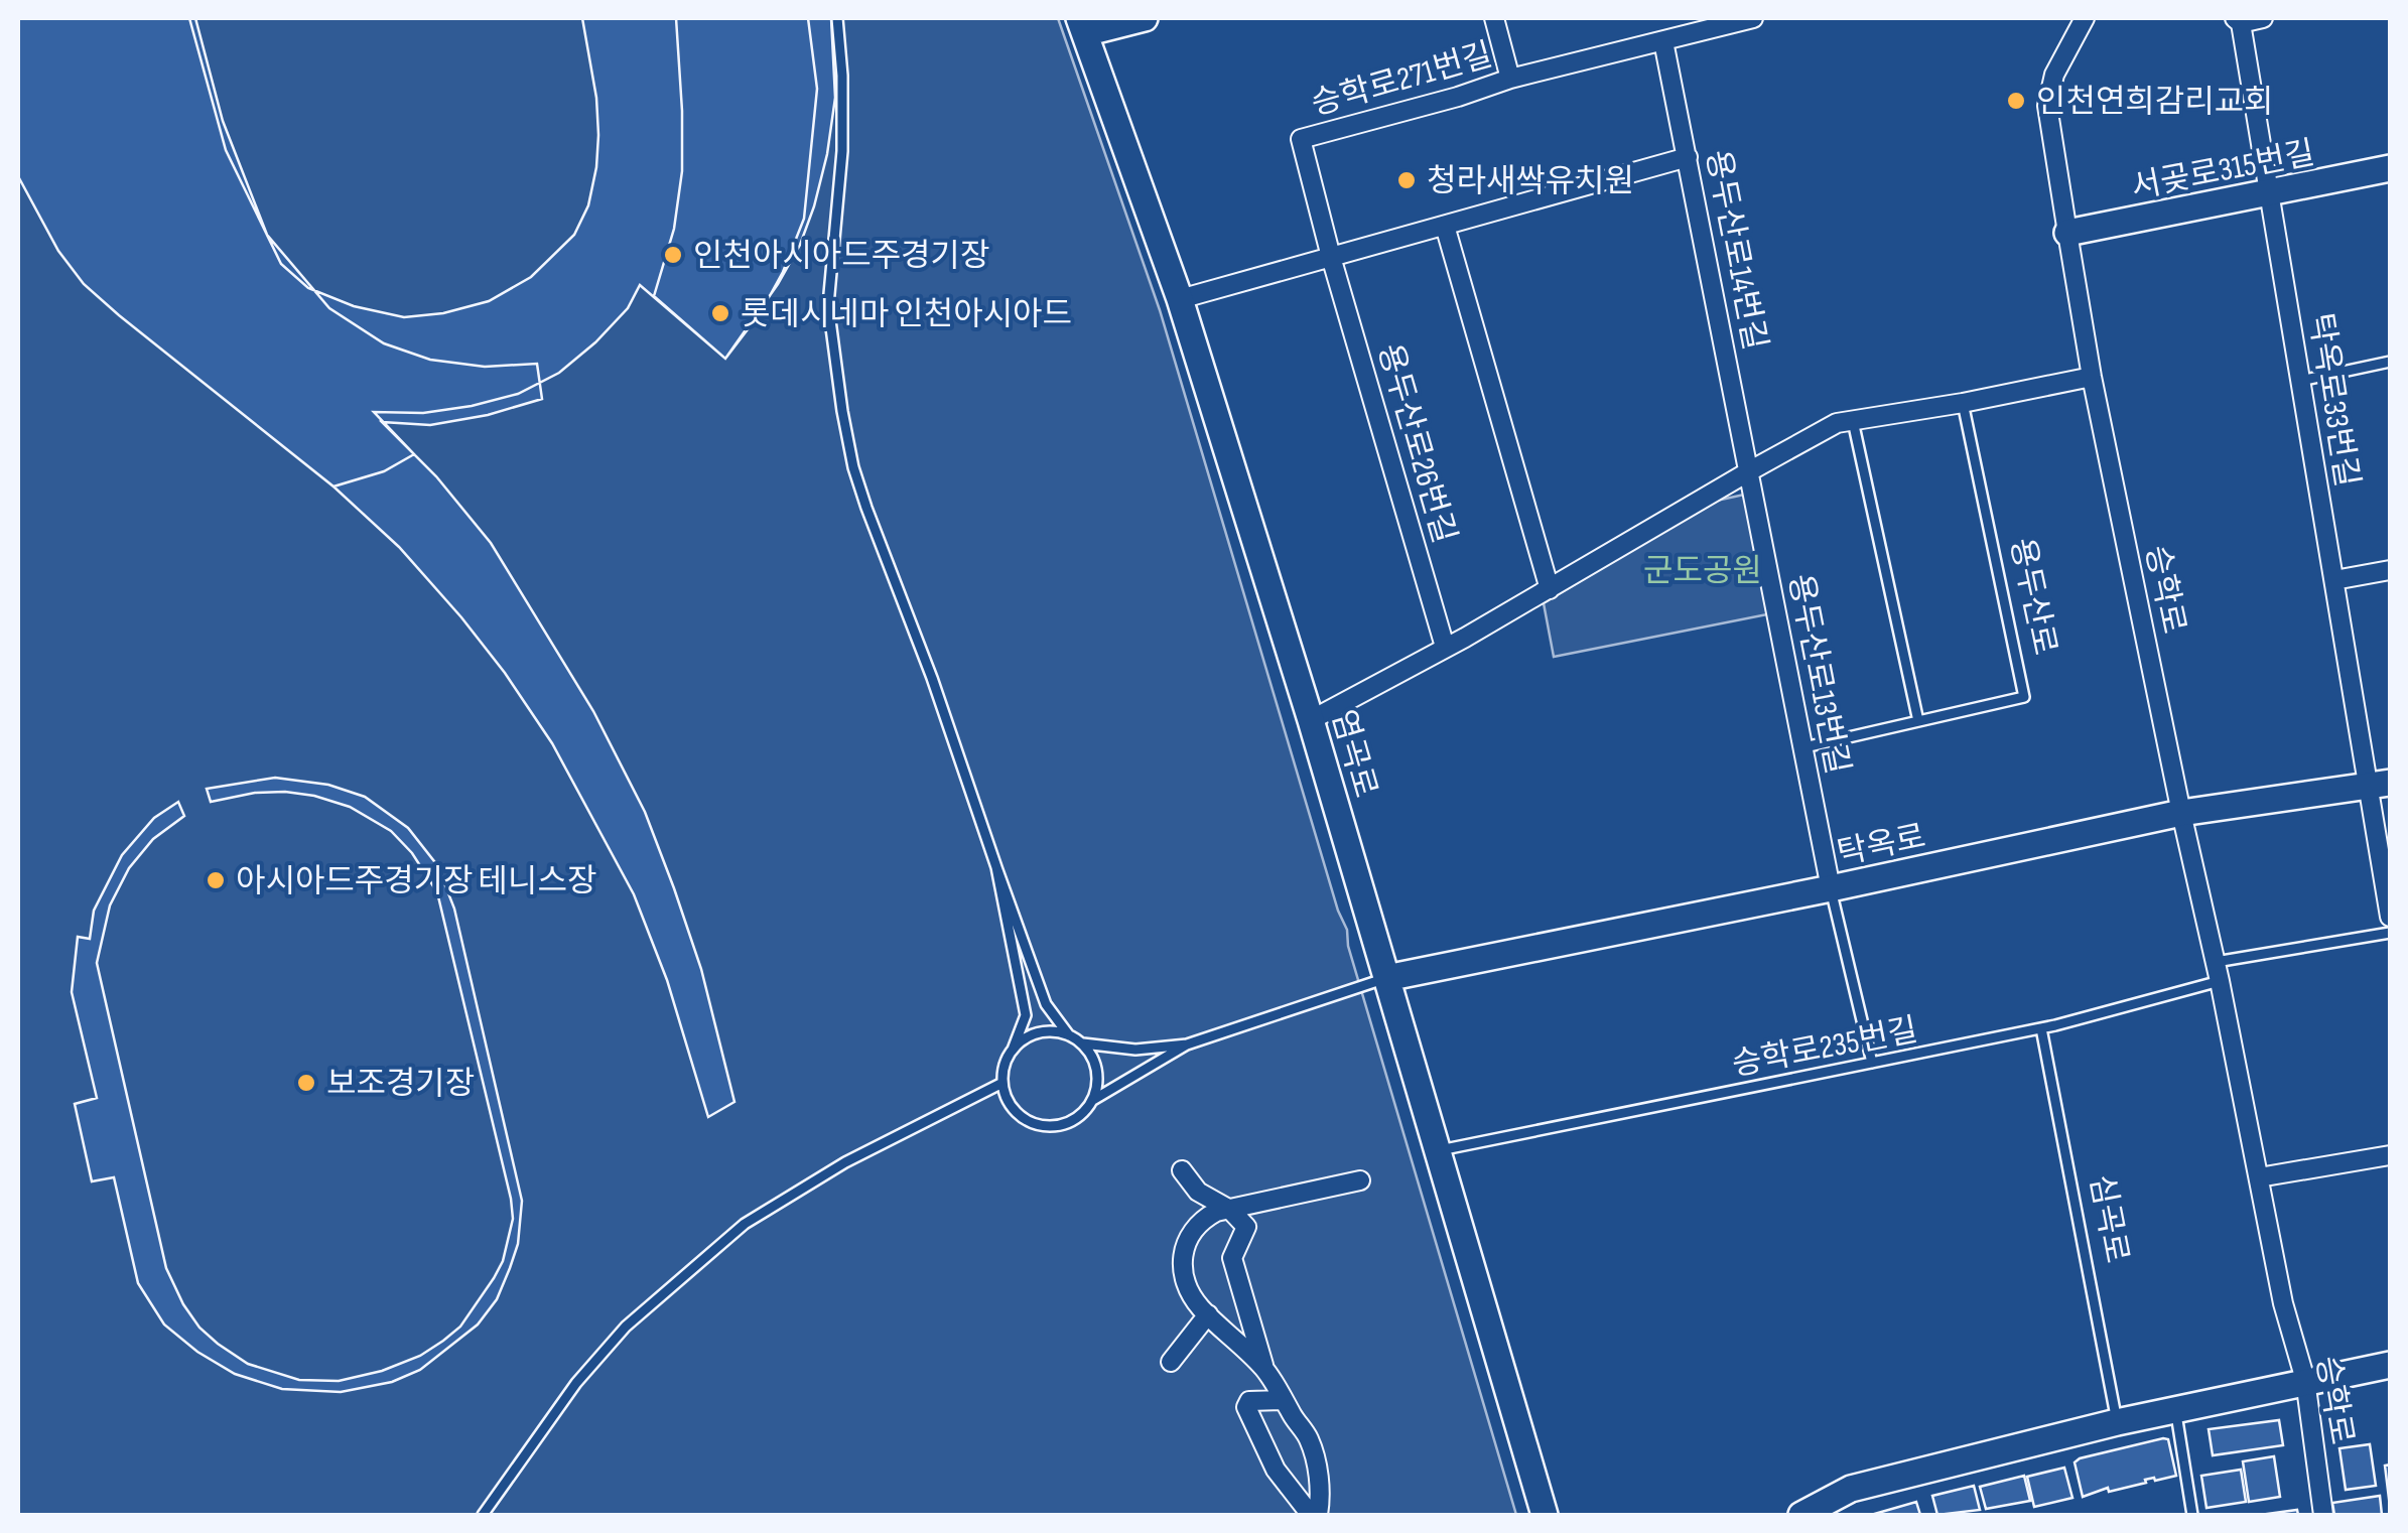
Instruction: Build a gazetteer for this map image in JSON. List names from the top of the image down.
{
  "streets": {
    "street": [
      "승학로271번길",
      "서곶로315번길",
      "용두산로14번길",
      "탁옥로33번길",
      "용두산로26번길",
      "승학로",
      "용두산로13번길",
      "염곡로",
      "탁옥로"
    ],
    "lane": ["용두산로", "승학로235번길", "심곡로"]
  },
  "crossings": [
    ["승학로271번길", "용두산로14번길"],
    ["승학로271번길", "용두산로26번길"],
    ["서곶로315번길", "탁옥로33번길"],
    ["서곶로315번길", "승학로"],
    ["용두산로14번길", "용두산로13번길"],
    ["탁옥로33번길", "탁옥로"],
    ["승학로", "탁옥로"],
    ["승학로", "승학로235번길"],
    ["용두산로", "용두산로13번길"],
    ["용두산로13번길", "탁옥로"],
    ["염곡로", "탁옥로"],
    ["염곡로", "승학로235번길"],
    ["승학로235번길", "심곡로"]
  ],
  "parks": ["군도공원"],
  "places": [
    "인천연희감리교회",
    "청라새싹유치원",
    "인천아시아드주경기장",
    "롯데시네마 인천아시아드",
    "아시아드주경기장 테니스장",
    "보조경기장"
  ]
}
